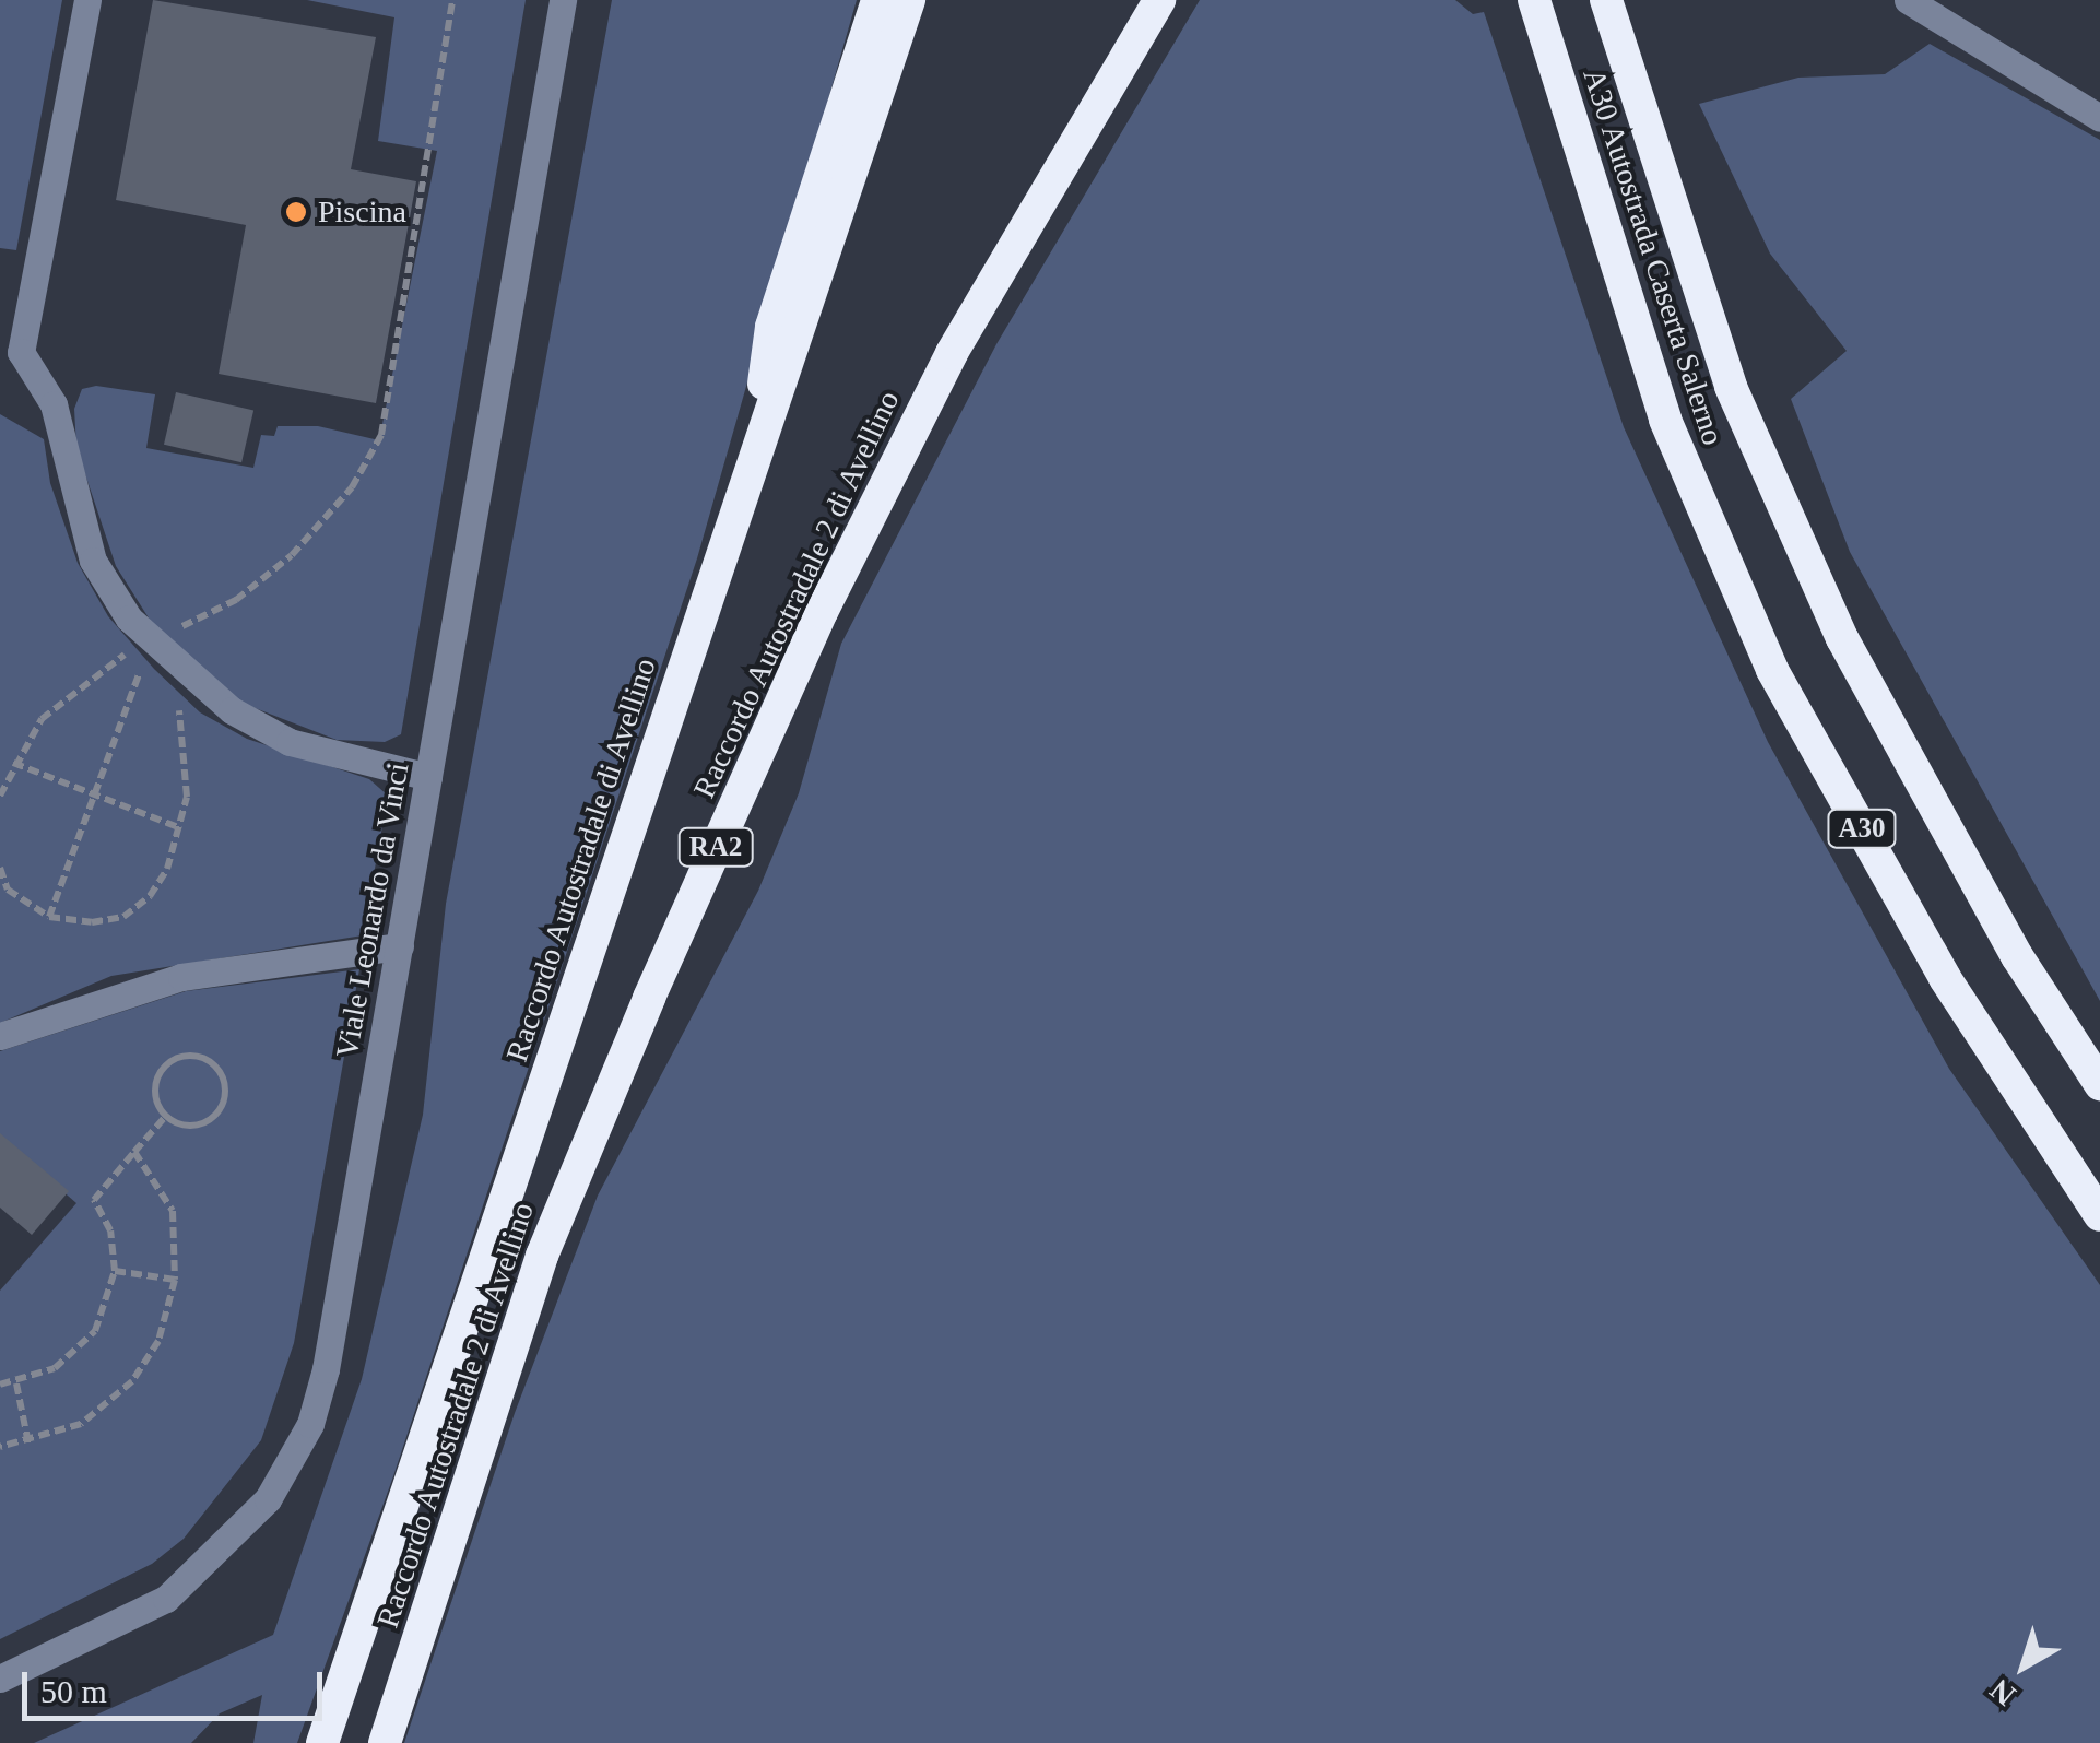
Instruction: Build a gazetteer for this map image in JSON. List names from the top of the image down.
{
  "streets": {
    "highway": [
      "A30 Autostrada Caserta Salerno",
      "Raccordo Autostradale 2 di Avellino",
      "A30",
      "RA2",
      "Raccordo Autostradale di Avellino"
    ],
    "street": ["Viale Leonardo da Vinci"]
  },
  "places": ["Piscina"],
  "scale_bar": "50 m",
  "north": "bottom left"
}
